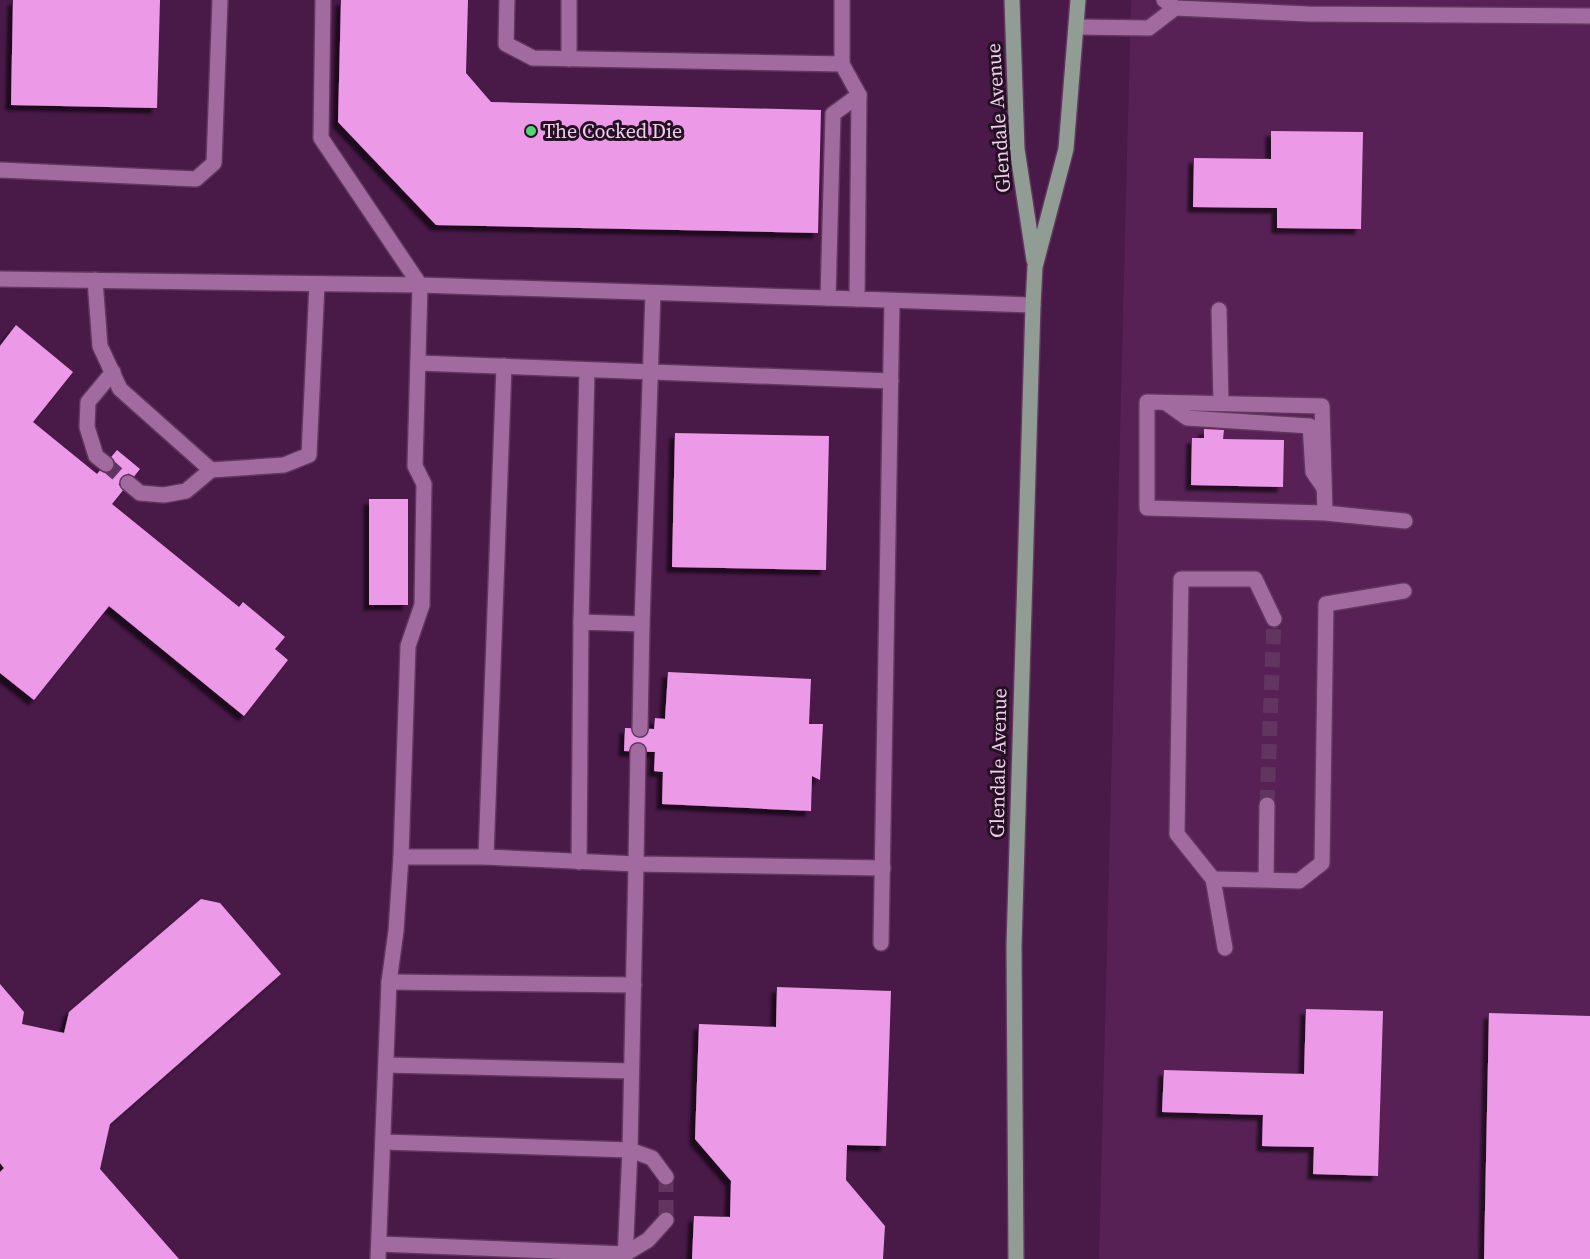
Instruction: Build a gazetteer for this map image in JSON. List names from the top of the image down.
{
  "streets": {
    "main road": ["Glendale Avenue"]
  },
  "places": ["The Cocked Die"]
}
